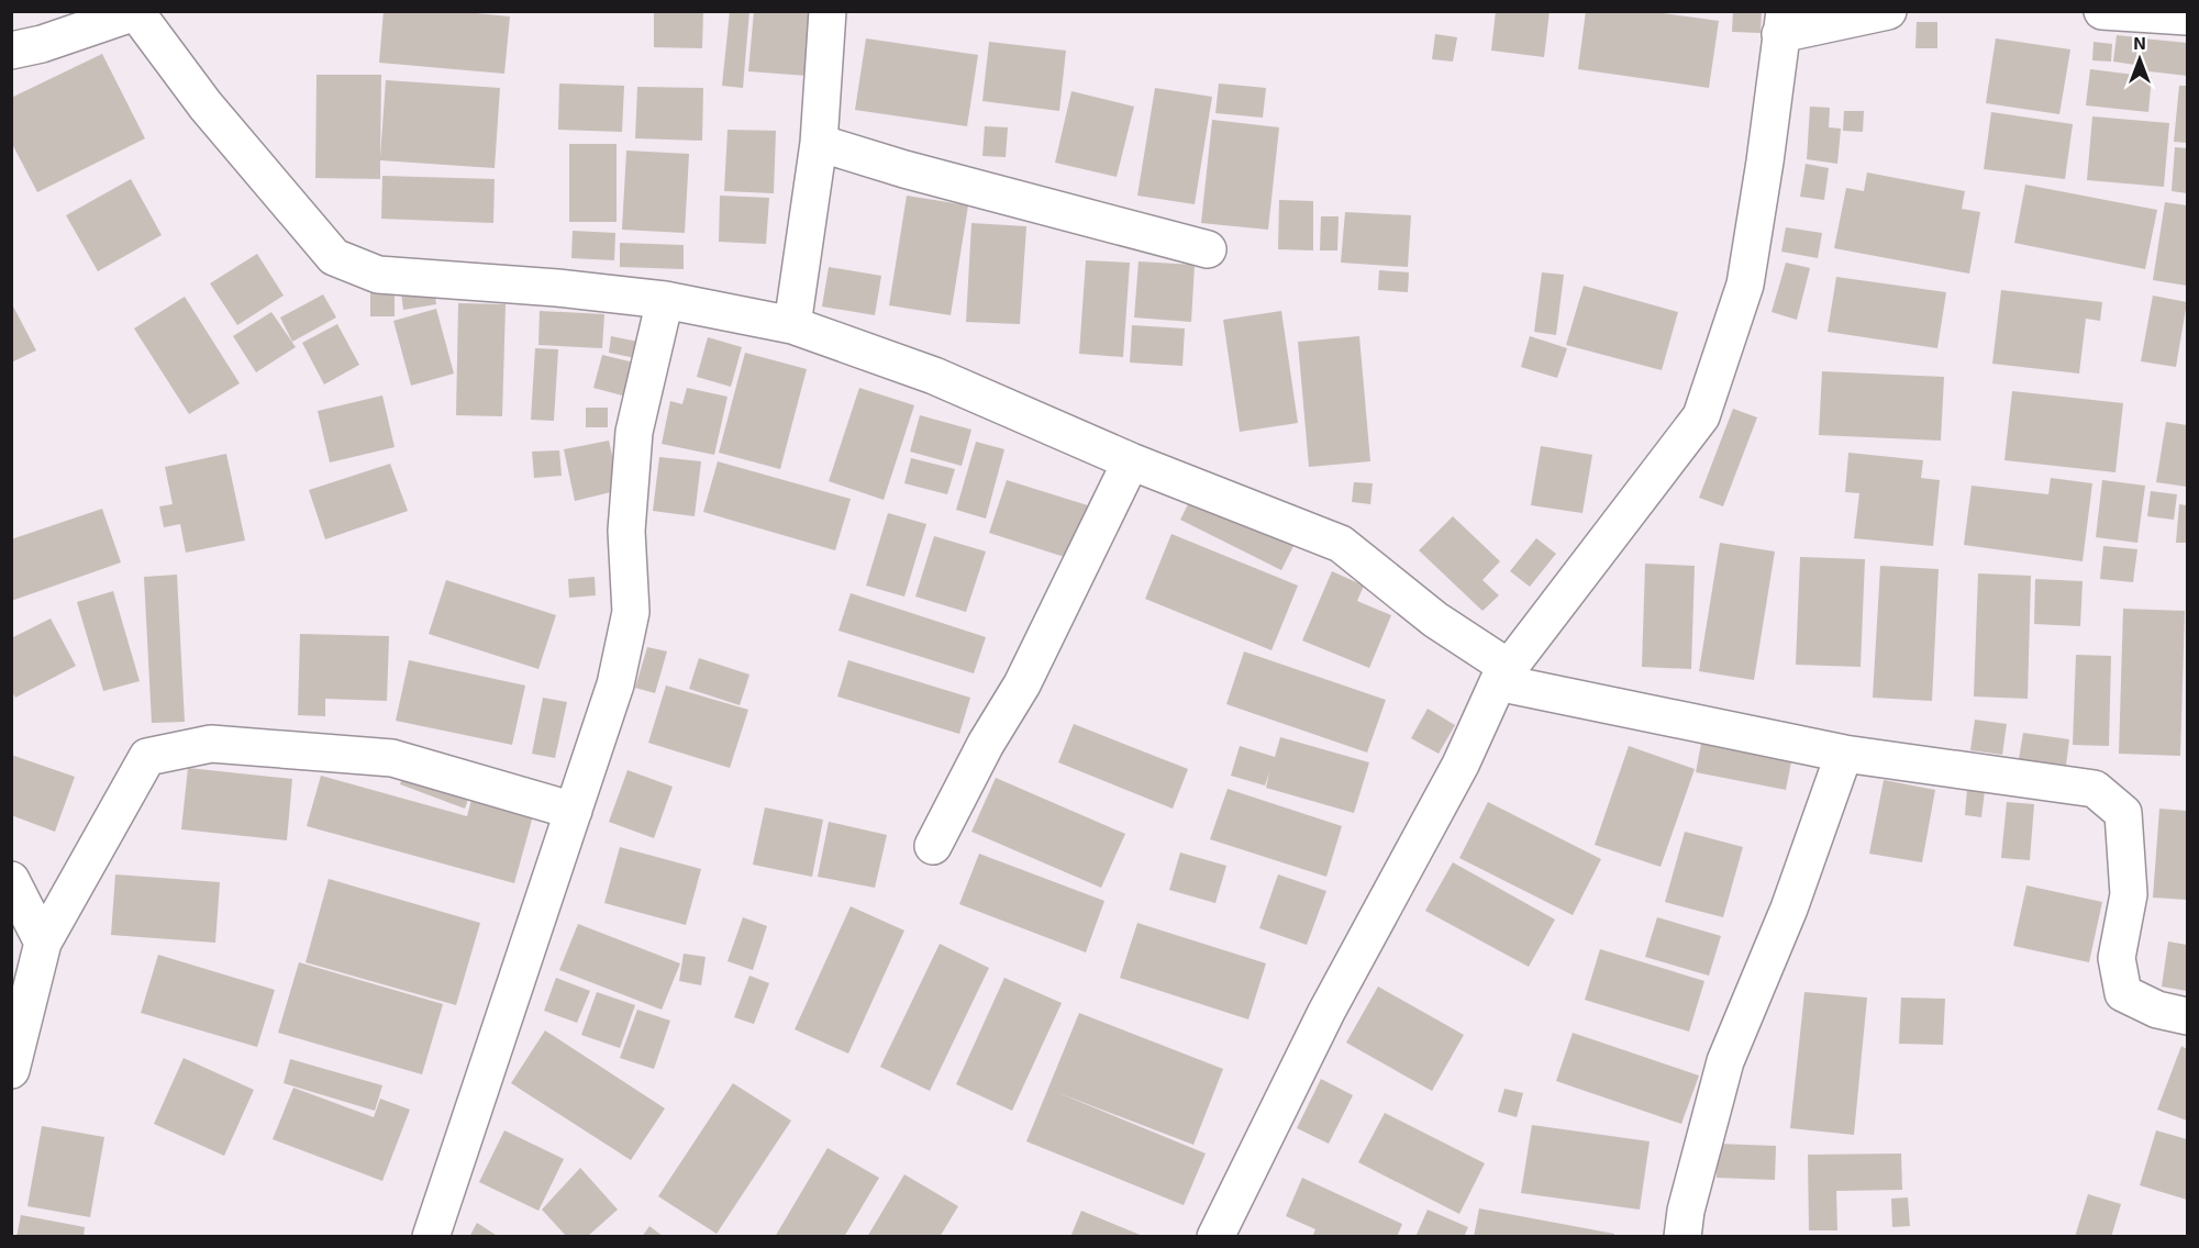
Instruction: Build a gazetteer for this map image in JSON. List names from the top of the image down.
{
  "north": "top"
}
